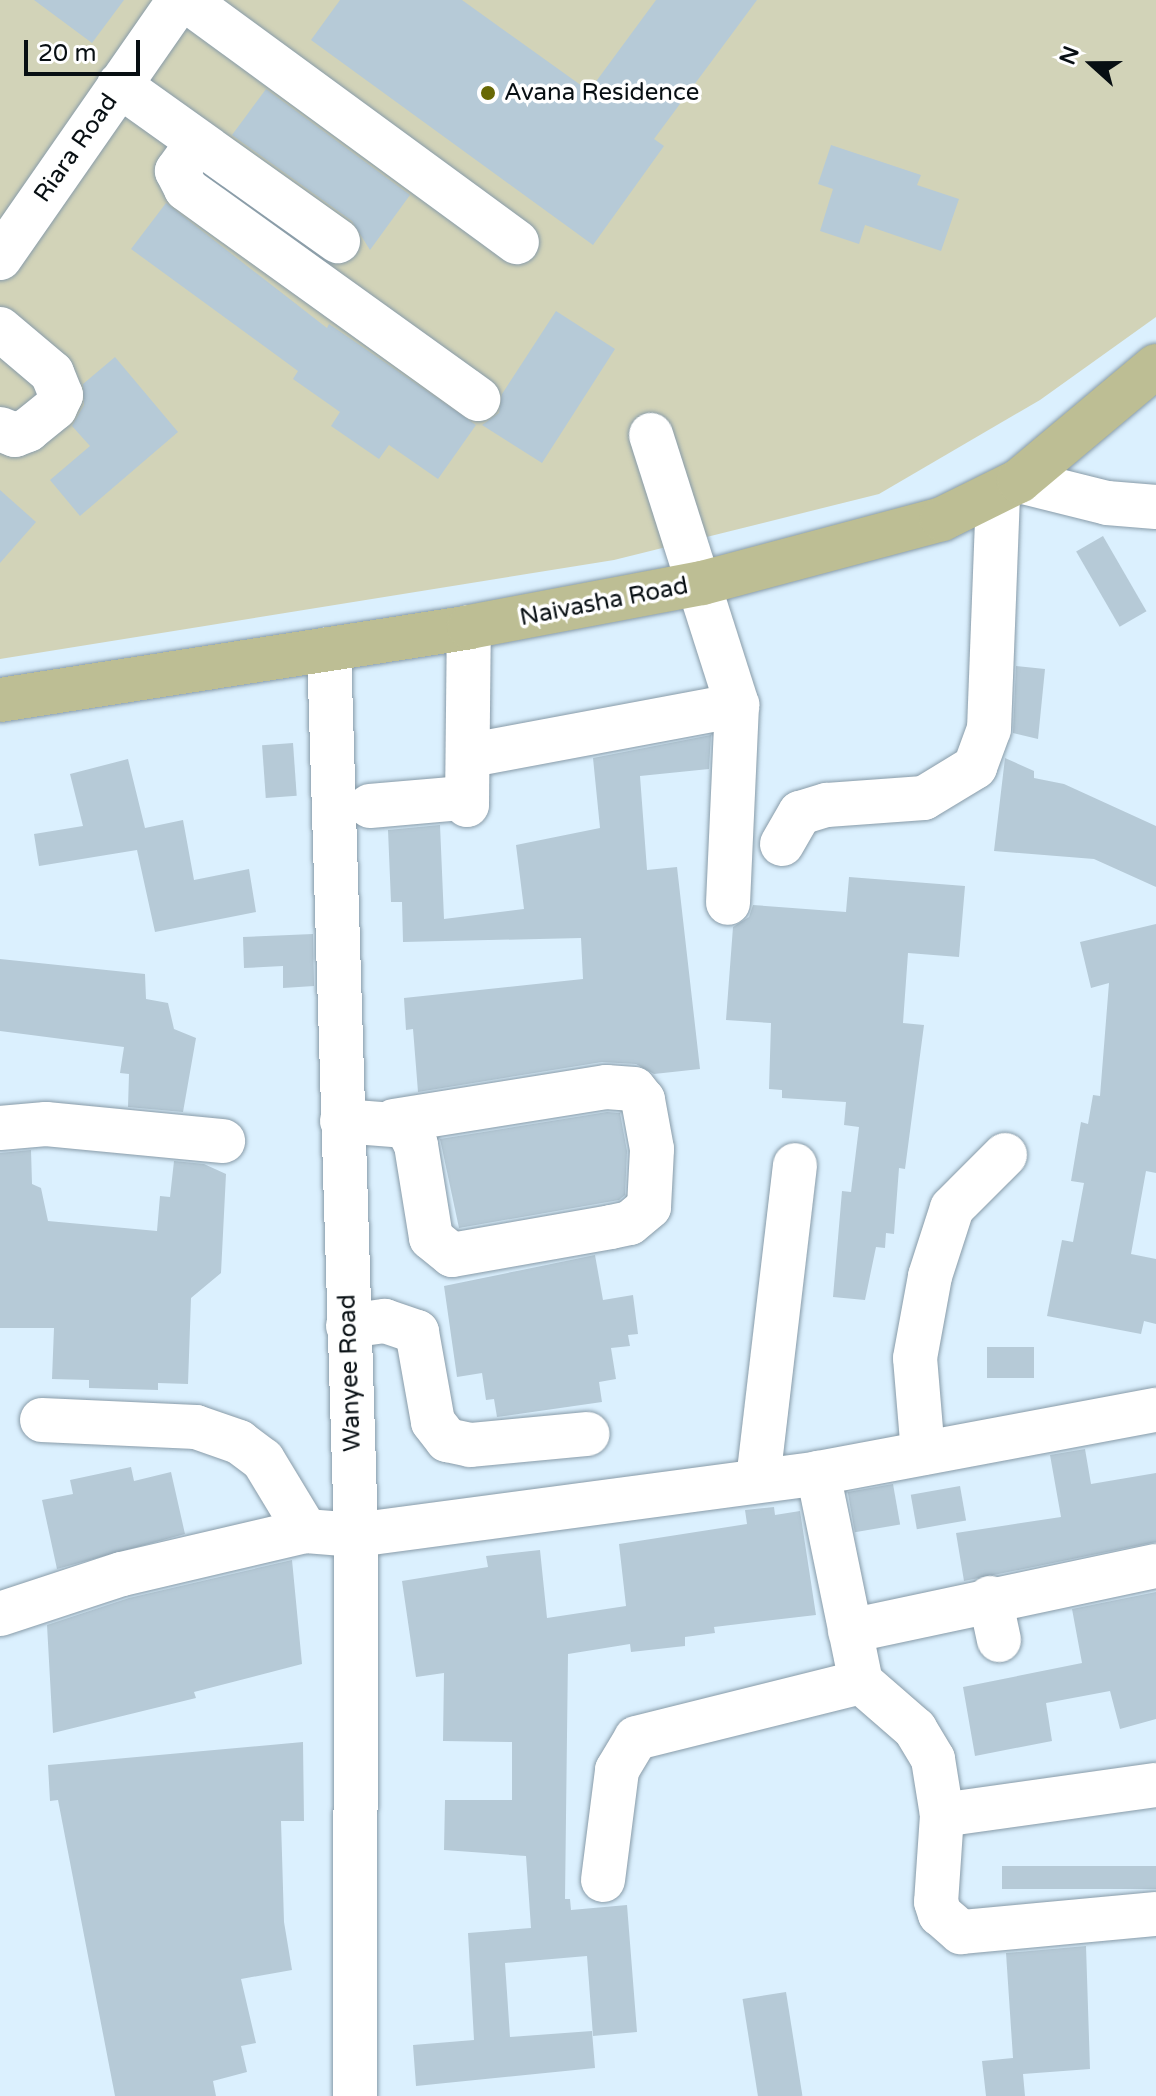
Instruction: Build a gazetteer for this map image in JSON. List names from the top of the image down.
{
  "streets": {
    "main road": ["Naivasha Road"],
    "street": ["Riara Road", "Wanyee Road"]
  },
  "crossings": [
    ["Naivasha Road", "Wanyee Road"]
  ],
  "places": ["Avana Residence"],
  "scale_bar": "20 m",
  "north": "left"
}
